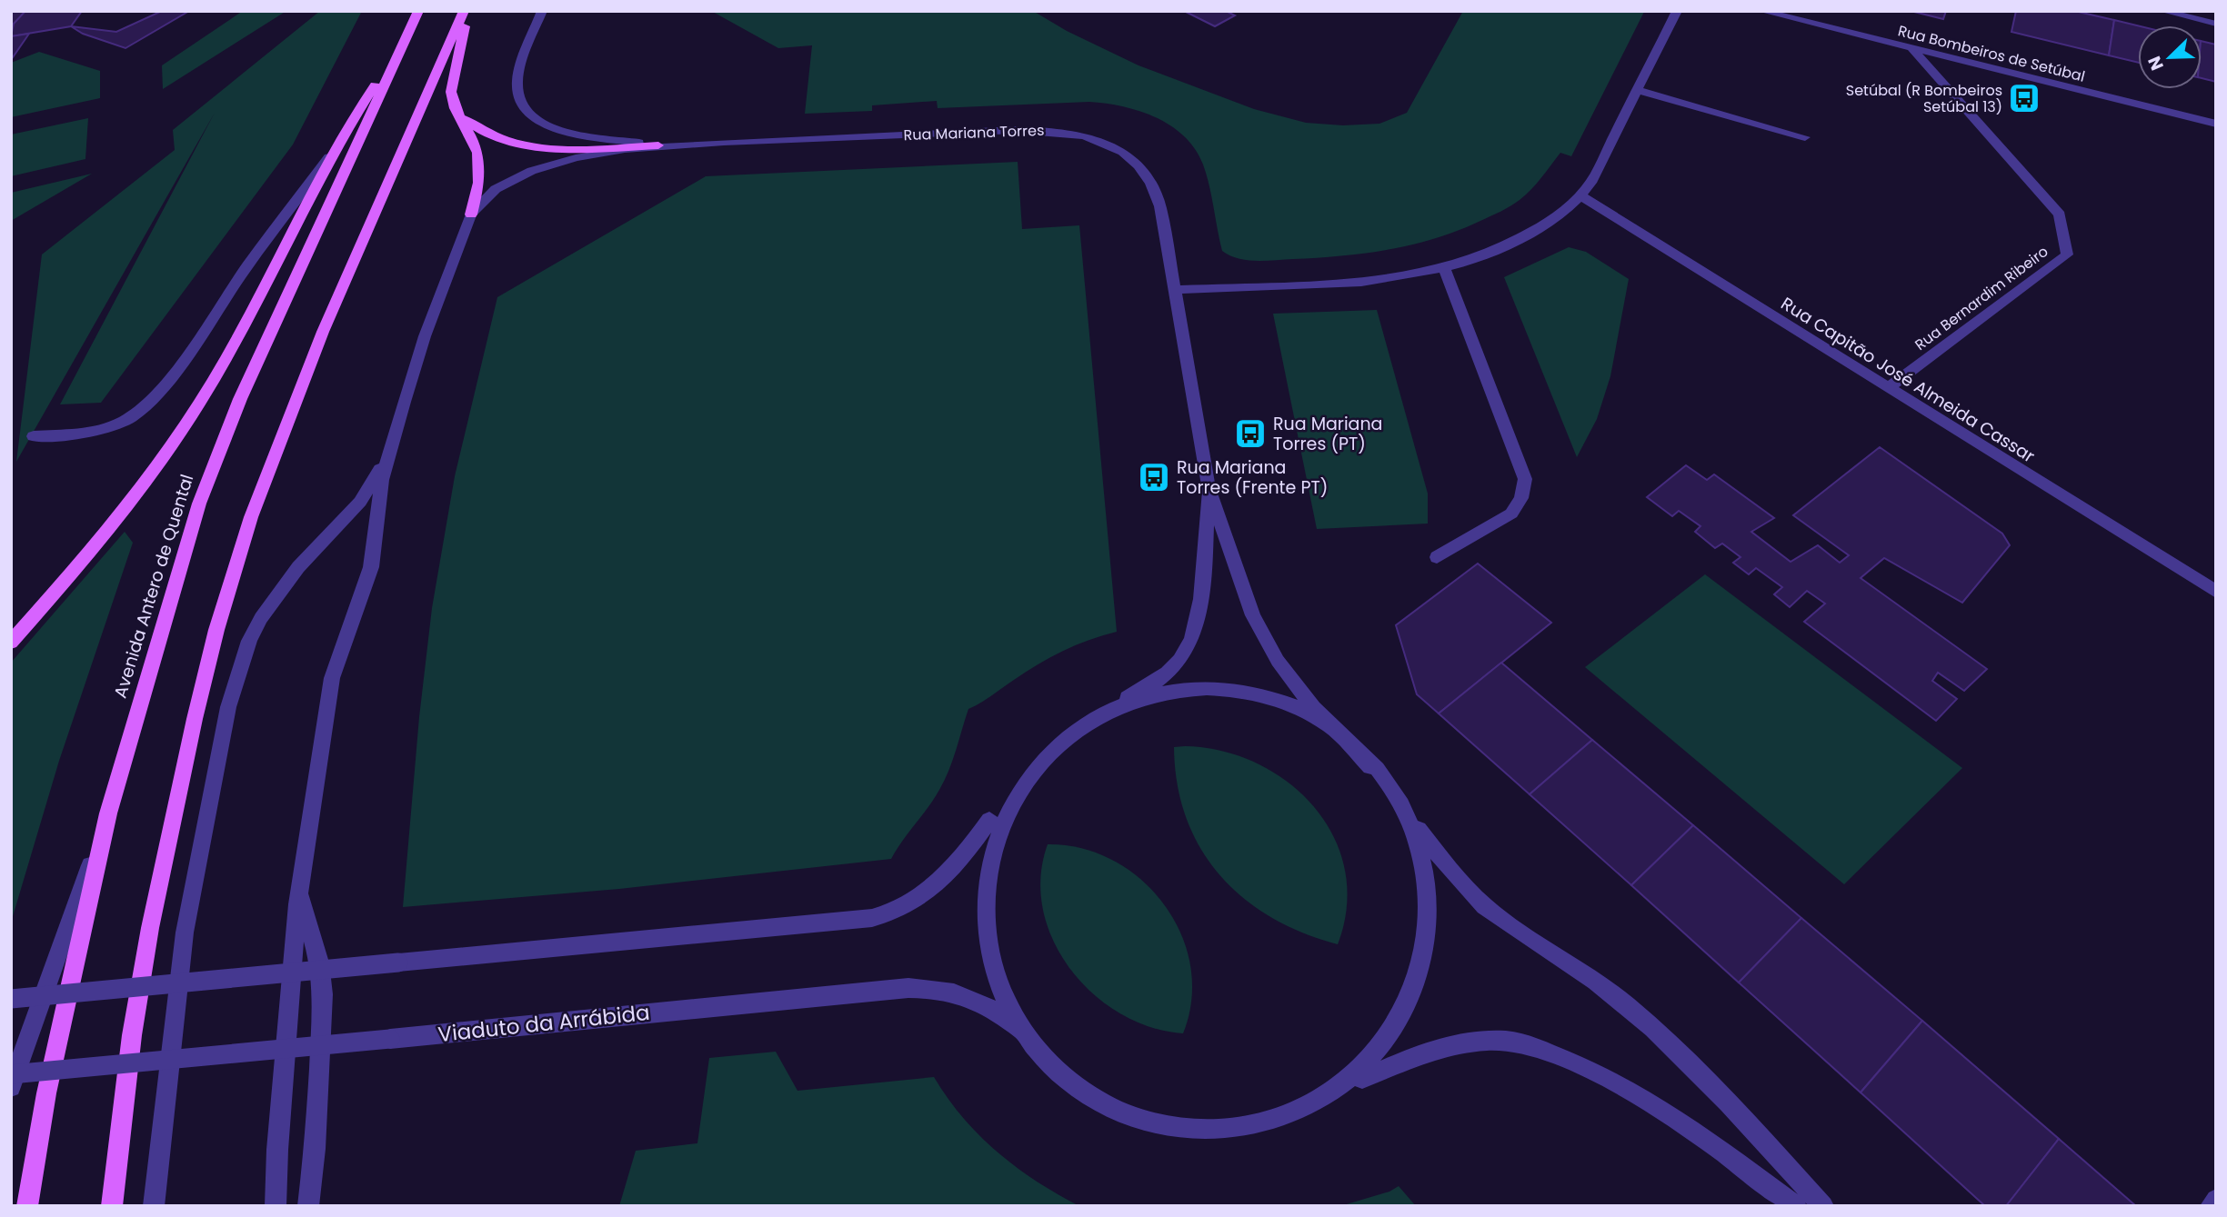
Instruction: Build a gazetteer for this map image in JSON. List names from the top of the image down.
{
  "streets": {
    "main road": ["Avenida Antero de Quental"],
    "street": [
      "Rua Bombeiros de Setúbal",
      "Rua Mariana Torres",
      "Rua Bernardim Ribeiro",
      "Rua Capitão José Almeida Cassar",
      "Viaduto da Arrábida"
    ]
  },
  "crossings": [
    ["Rua Bombeiros de Setúbal", "Rua Bernardim Ribeiro"],
    ["Rua Bernardim Ribeiro", "Rua Capitão José Almeida Cassar"]
  ],
  "places": {
    "bus stop": ["Setúbal (R Bombeiros Setúbal 13)", "Rua Mariana Torres (PT)", "Rua Mariana Torres (Frente PT)"]
  },
  "north": "bottom left"
}
